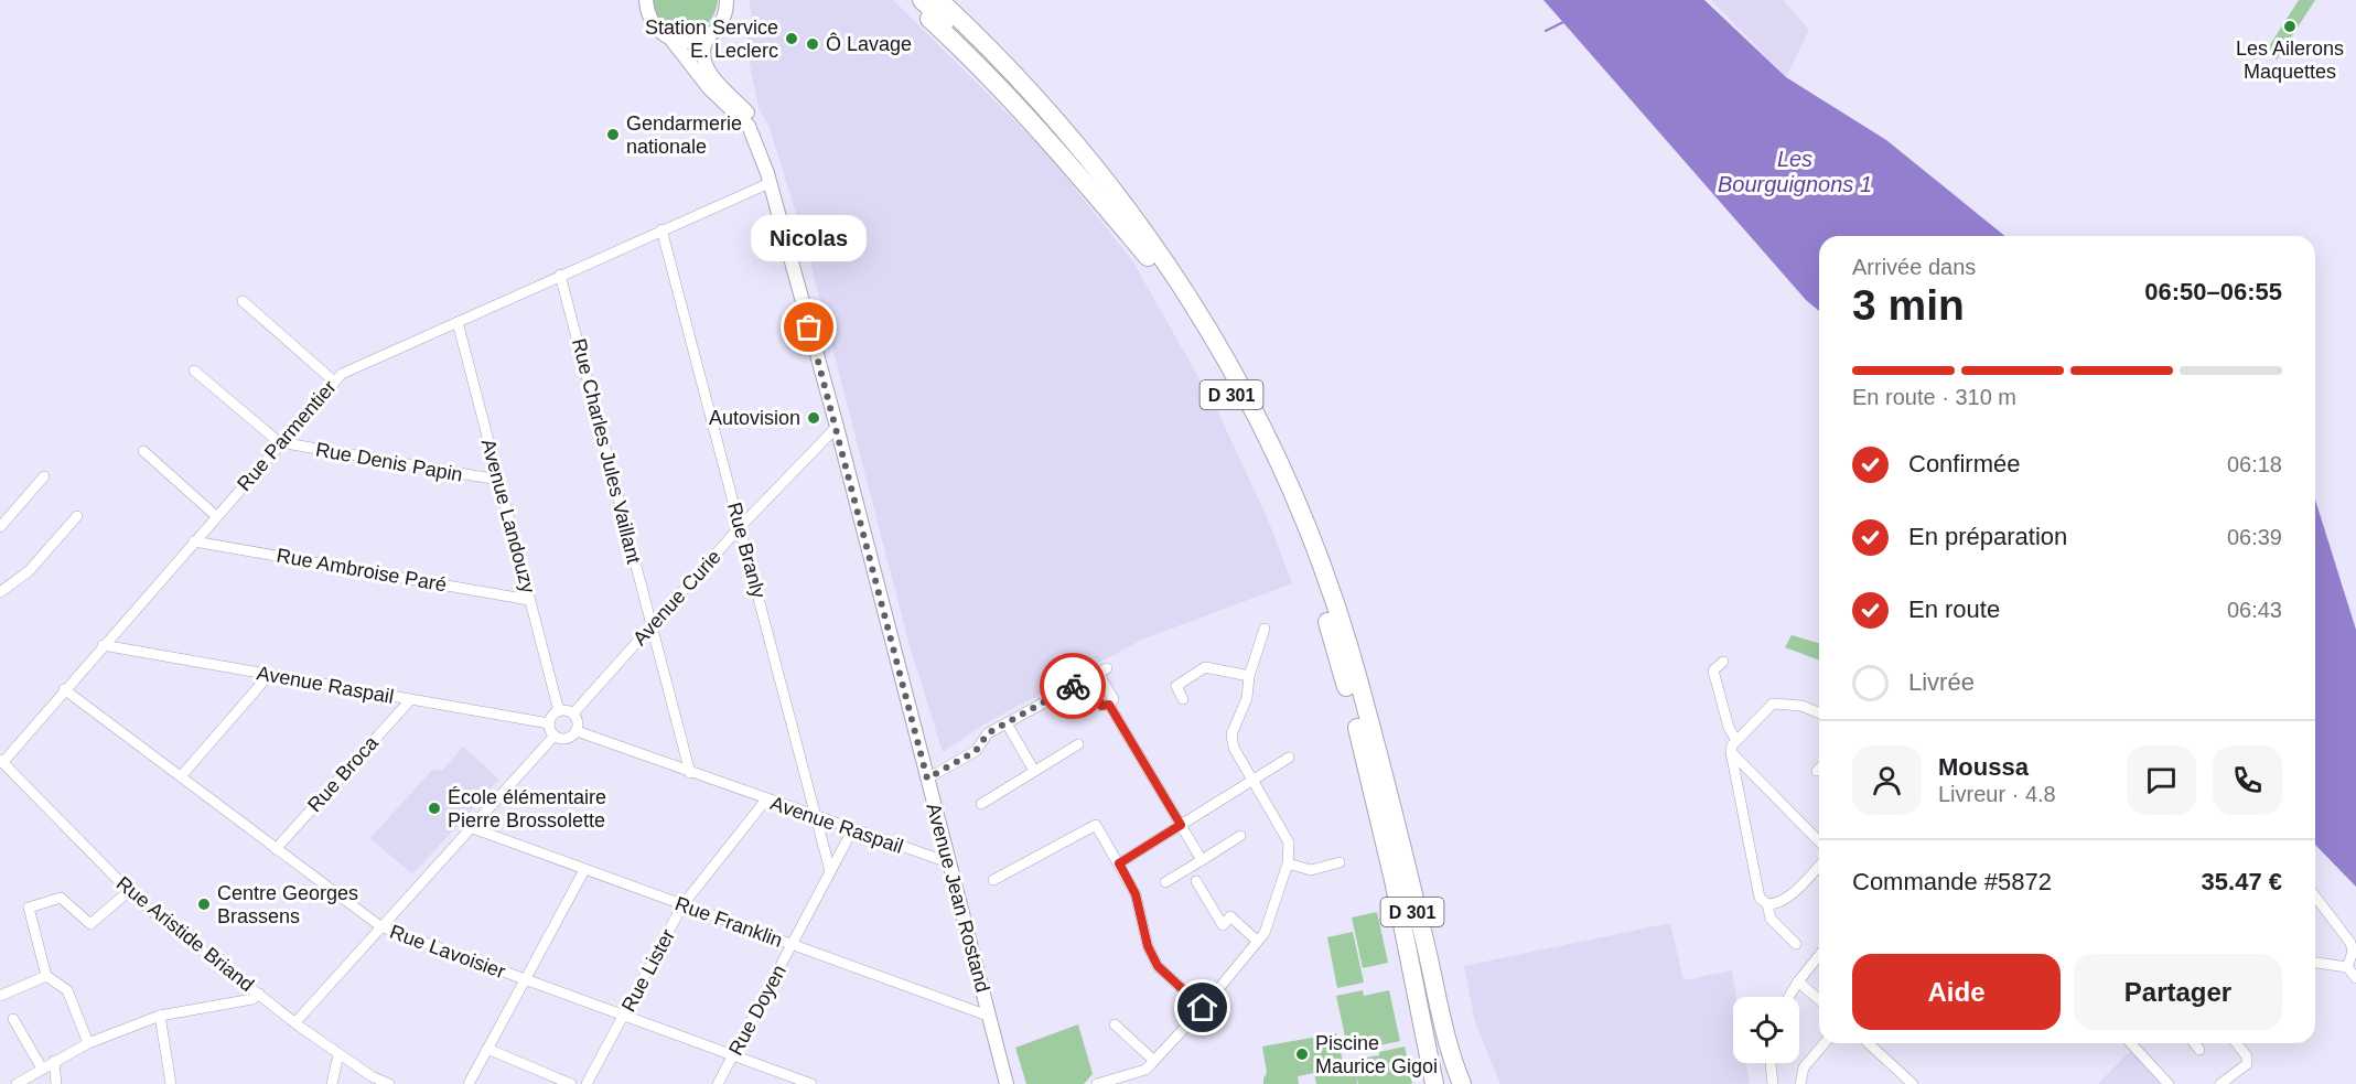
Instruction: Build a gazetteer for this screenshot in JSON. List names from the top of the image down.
{
  "streets": {
    "highway": ["D 301"],
    "street": [
      "Rue Parmentier",
      "Rue Charles Jules Vaillant",
      "Rue Denis Papin",
      "Avenue Landouzy",
      "Rue Branly",
      "Rue Ambroise Paré",
      "Avenue Curie",
      "Avenue Raspail",
      "Rue Broca",
      "Avenue Jean Rostand",
      "Rue Franklin",
      "Rue Aristide Briand",
      "Rue Lavoisier",
      "Rue Lister",
      "Rue Doyen"
    ]
  },
  "crossings": [
    ["Rue Parmentier", "Rue Charles Jules Vaillant"],
    ["Rue Parmentier", "Rue Denis Papin"],
    ["Rue Parmentier", "Avenue Landouzy"],
    ["Rue Parmentier", "Rue Branly"],
    ["Rue Parmentier", "Rue Ambroise Paré"],
    ["Rue Parmentier", "Avenue Raspail"],
    ["Rue Parmentier", "Avenue Jean Rostand"],
    ["Rue Parmentier", "Rue Aristide Briand"],
    ["Rue Parmentier", "Rue Lavoisier"],
    ["Rue Charles Jules Vaillant", "Avenue Curie"],
    ["Rue Charles Jules Vaillant", "Avenue Raspail"],
    ["Rue Denis Papin", "Avenue Landouzy"],
    ["Avenue Landouzy", "Rue Ambroise Paré"],
    ["Avenue Landouzy", "Avenue Curie"],
    ["Avenue Landouzy", "Avenue Raspail"],
    ["Rue Branly", "Avenue Curie"],
    ["Rue Branly", "Avenue Raspail"],
    ["Rue Branly", "Rue Doyen"],
    ["Avenue Curie", "Avenue Raspail"],
    ["Avenue Curie", "Avenue Jean Rostand"],
    ["Avenue Raspail", "Rue Broca"],
    ["Avenue Raspail", "Avenue Jean Rostand"],
    ["Avenue Raspail", "Rue Lister"],
    ["Avenue Raspail", "Rue Doyen"],
    ["Rue Broca", "Rue Lavoisier"],
    ["Avenue Jean Rostand", "Rue Franklin"],
    ["Rue Franklin", "Rue Lister"],
    ["Rue Franklin", "Rue Doyen"],
    ["Rue Lavoisier", "Rue Lister"],
    ["Rue Lavoisier", "Rue Doyen"]
  ],
  "water": ["Les Bourguignons 1"],
  "places": [
    "Les Ailerons Maquettes",
    "Station Service E. Leclerc",
    "Ô Lavage",
    "Gendarmerie nationale",
    "Nicolas",
    "Autovision",
    "École élémentaire Pierre Brossolette",
    "Centre Georges Brassens",
    "Piscine Maurice Gigoi"
  ],
  "page": {
    "bubble": "Nicolas",
    "heading": ["3 min", "Arrivée dans", "06:50–06:55"],
    "panel": [
      "Moussa",
      "Livreur · 4.8",
      "Commande #5872",
      "35.47 €"
    ],
    "bar": "En route · 310 m",
    "list": [
      ["Confirmée", "06:18"],
      ["En préparation", "06:39"],
      ["En route", "06:43"],
      "Livrée"
    ],
    "buttons": ["Aide", "Partager"]
  }
}
